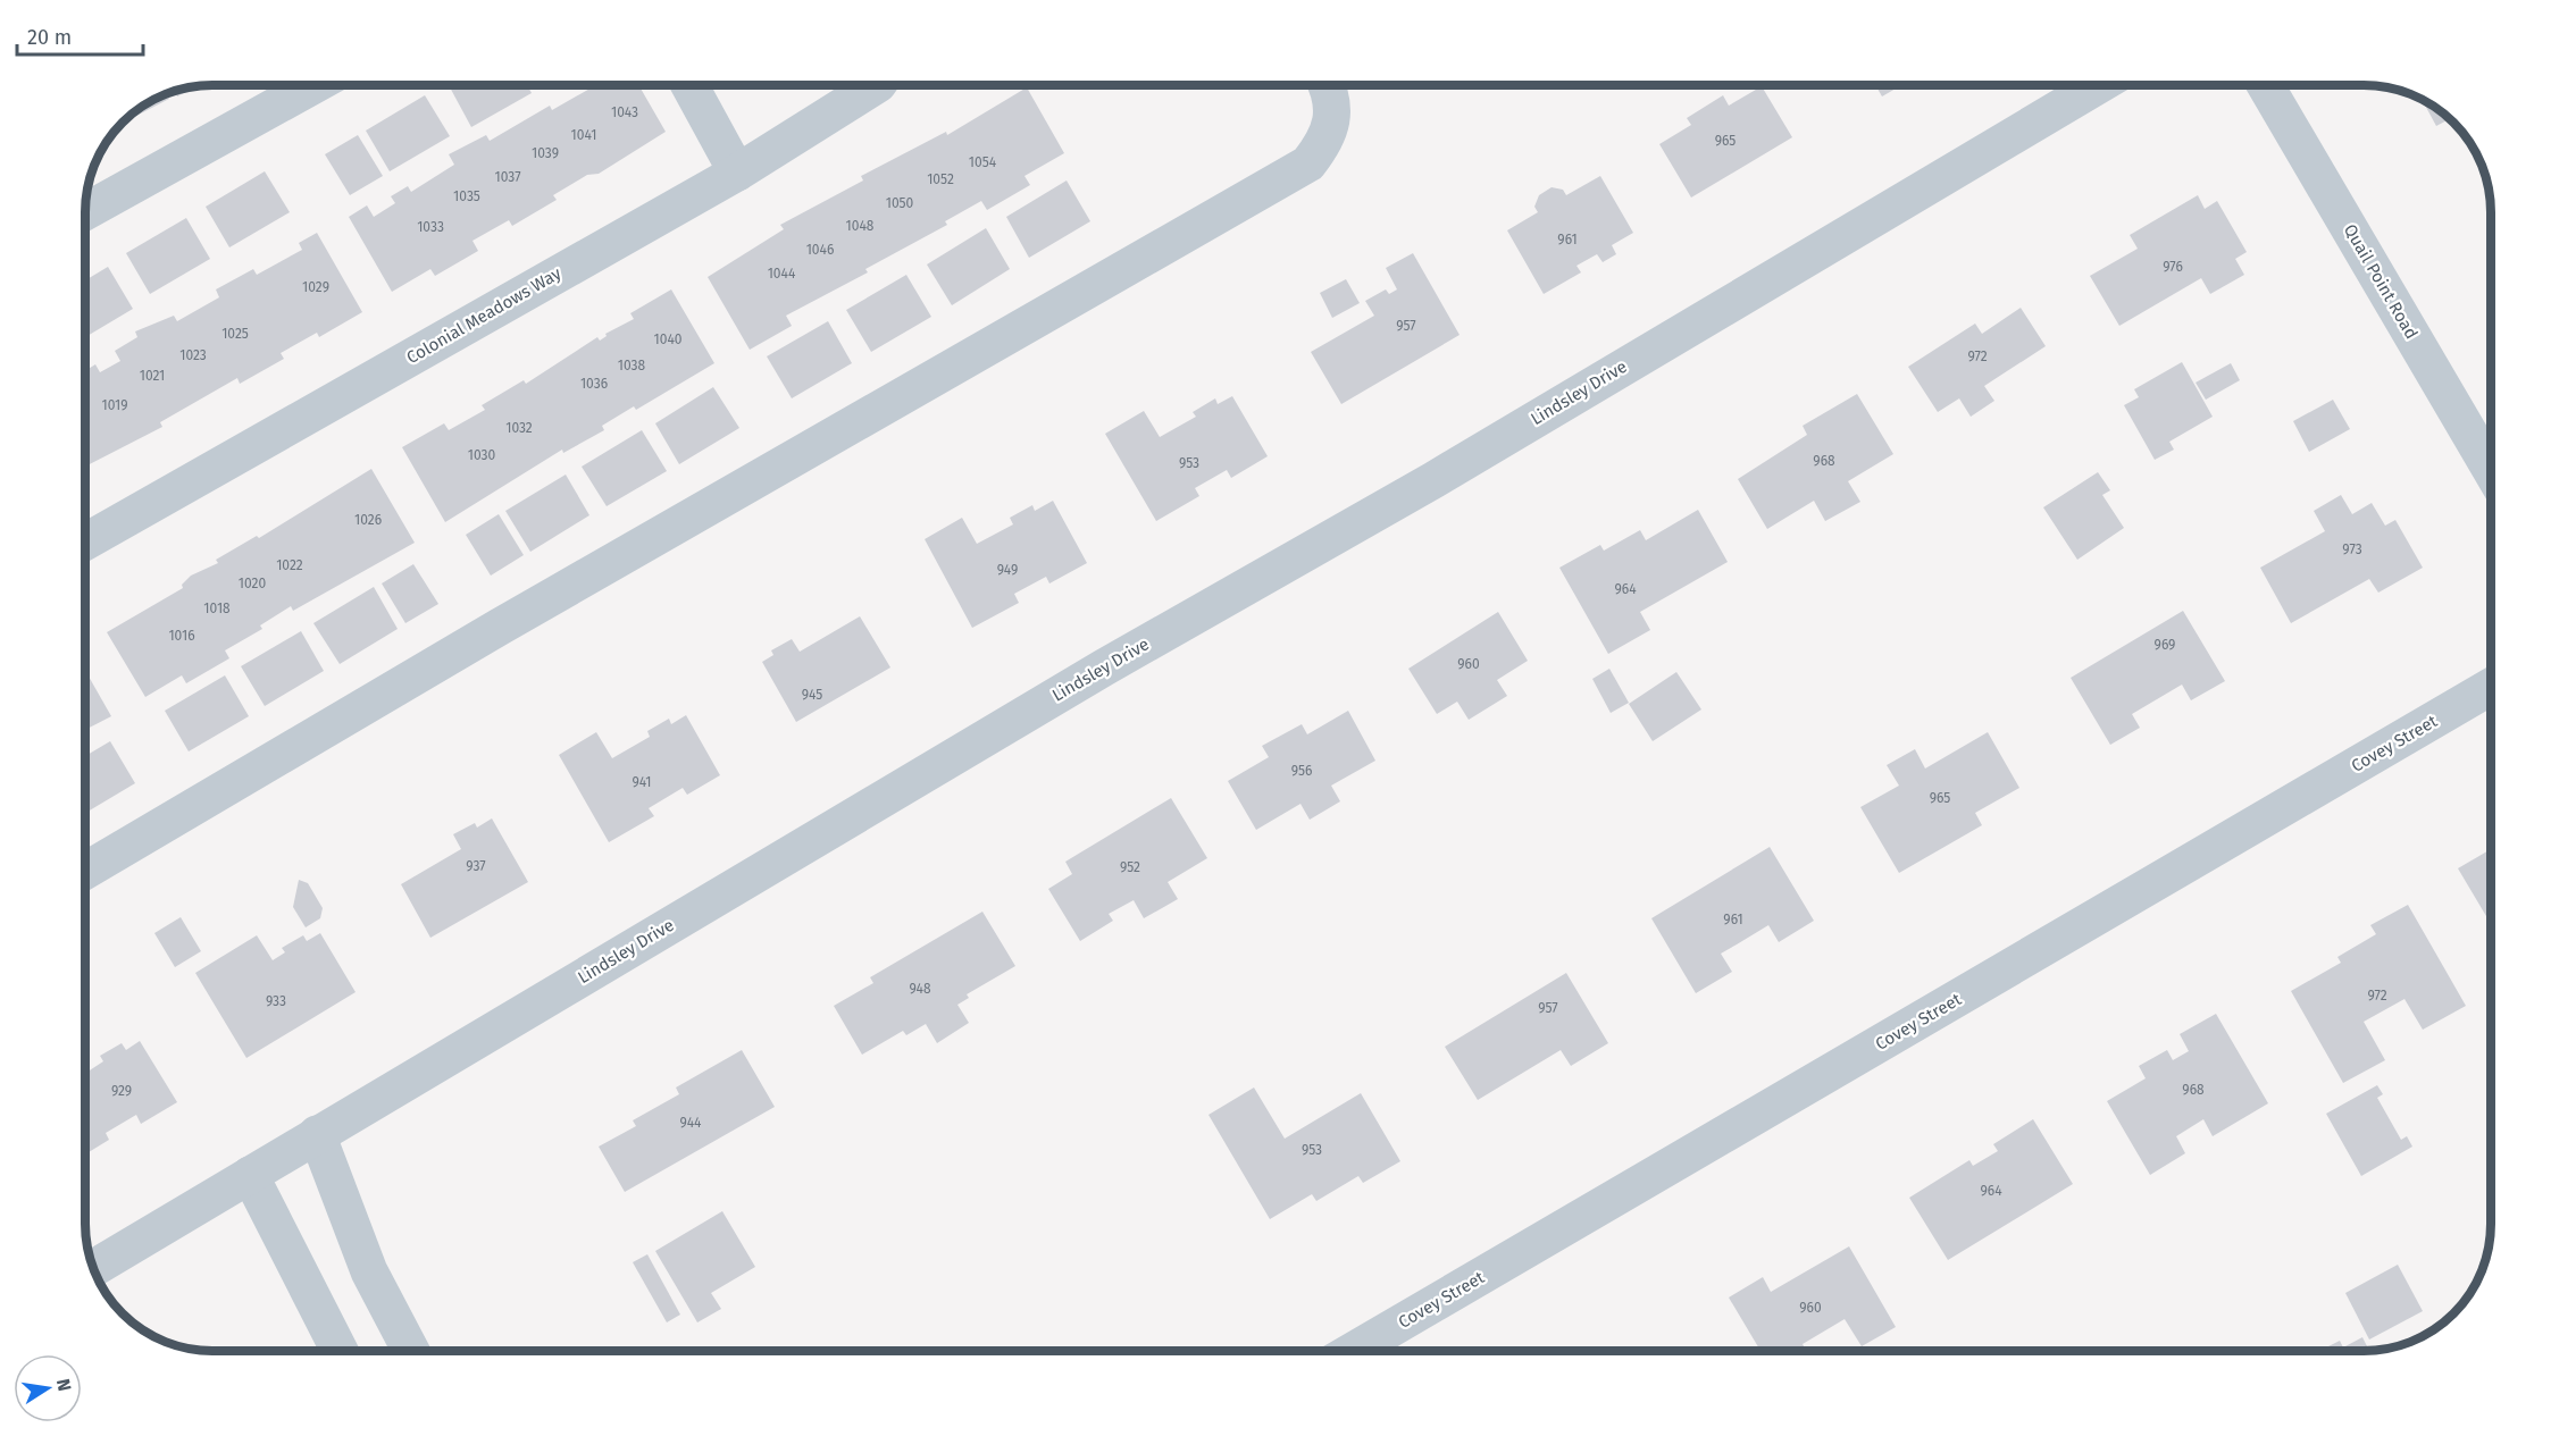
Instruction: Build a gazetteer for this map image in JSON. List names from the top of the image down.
{
  "streets": {
    "street": [
      "Quail Point Road",
      "Colonial Meadows Way",
      "Lindsley Drive",
      "Covey Street"
    ]
  },
  "house_numbers": [
    "1043",
    "1041",
    "965",
    "1039",
    "1054",
    "1037",
    "1052",
    "1035",
    "1050",
    "1048",
    "1033",
    "961",
    "1046",
    "976",
    "1044",
    "1029",
    "957",
    "1025",
    "1040",
    "1023",
    "972",
    "1038",
    "1021",
    "1036",
    "1019",
    "1032",
    "1030",
    "968",
    "953",
    "1026",
    "973",
    "1022",
    "949",
    "1020",
    "964",
    "1018",
    "1016",
    "969",
    "960",
    "945",
    "956",
    "941",
    "965",
    "937",
    "952",
    "961",
    "948",
    "972",
    "933",
    "957",
    "968",
    "929",
    "944",
    "953",
    "964",
    "960"
  ],
  "scale_bar": "20 m",
  "north": "right"
}
